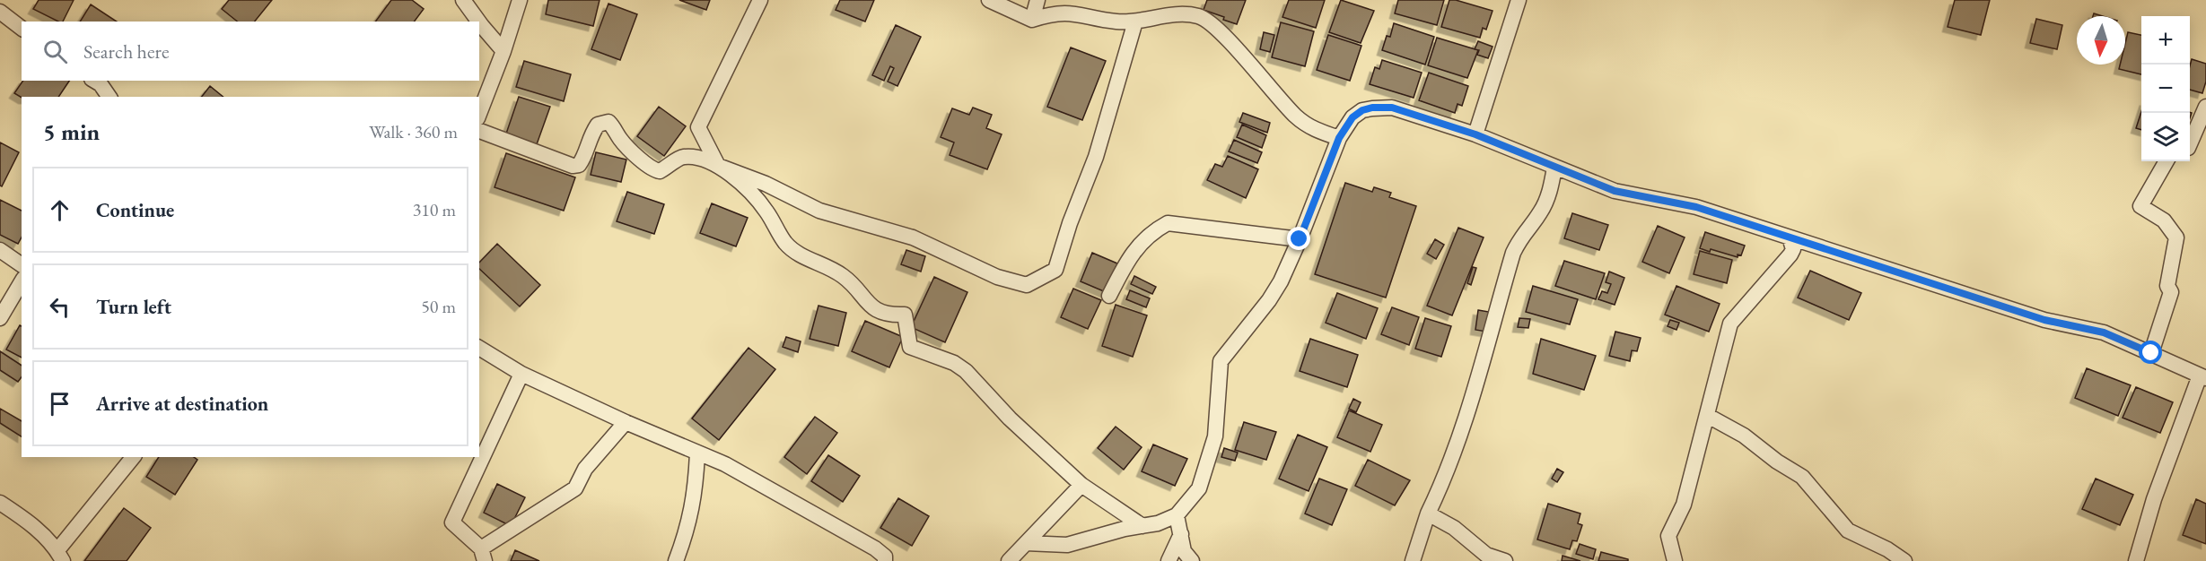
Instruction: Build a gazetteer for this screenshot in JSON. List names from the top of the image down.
{
  "north": "bottom",
  "page": {
    "map_buttons": ["+", "−"],
    "search": "Search here",
    "heading": ["5 min", "Walk · 360 m"],
    "list": [
      ["Continue", "310 m"],
      ["Turn left", "50 m"],
      "Arrive at destination"
    ]
  }
}
